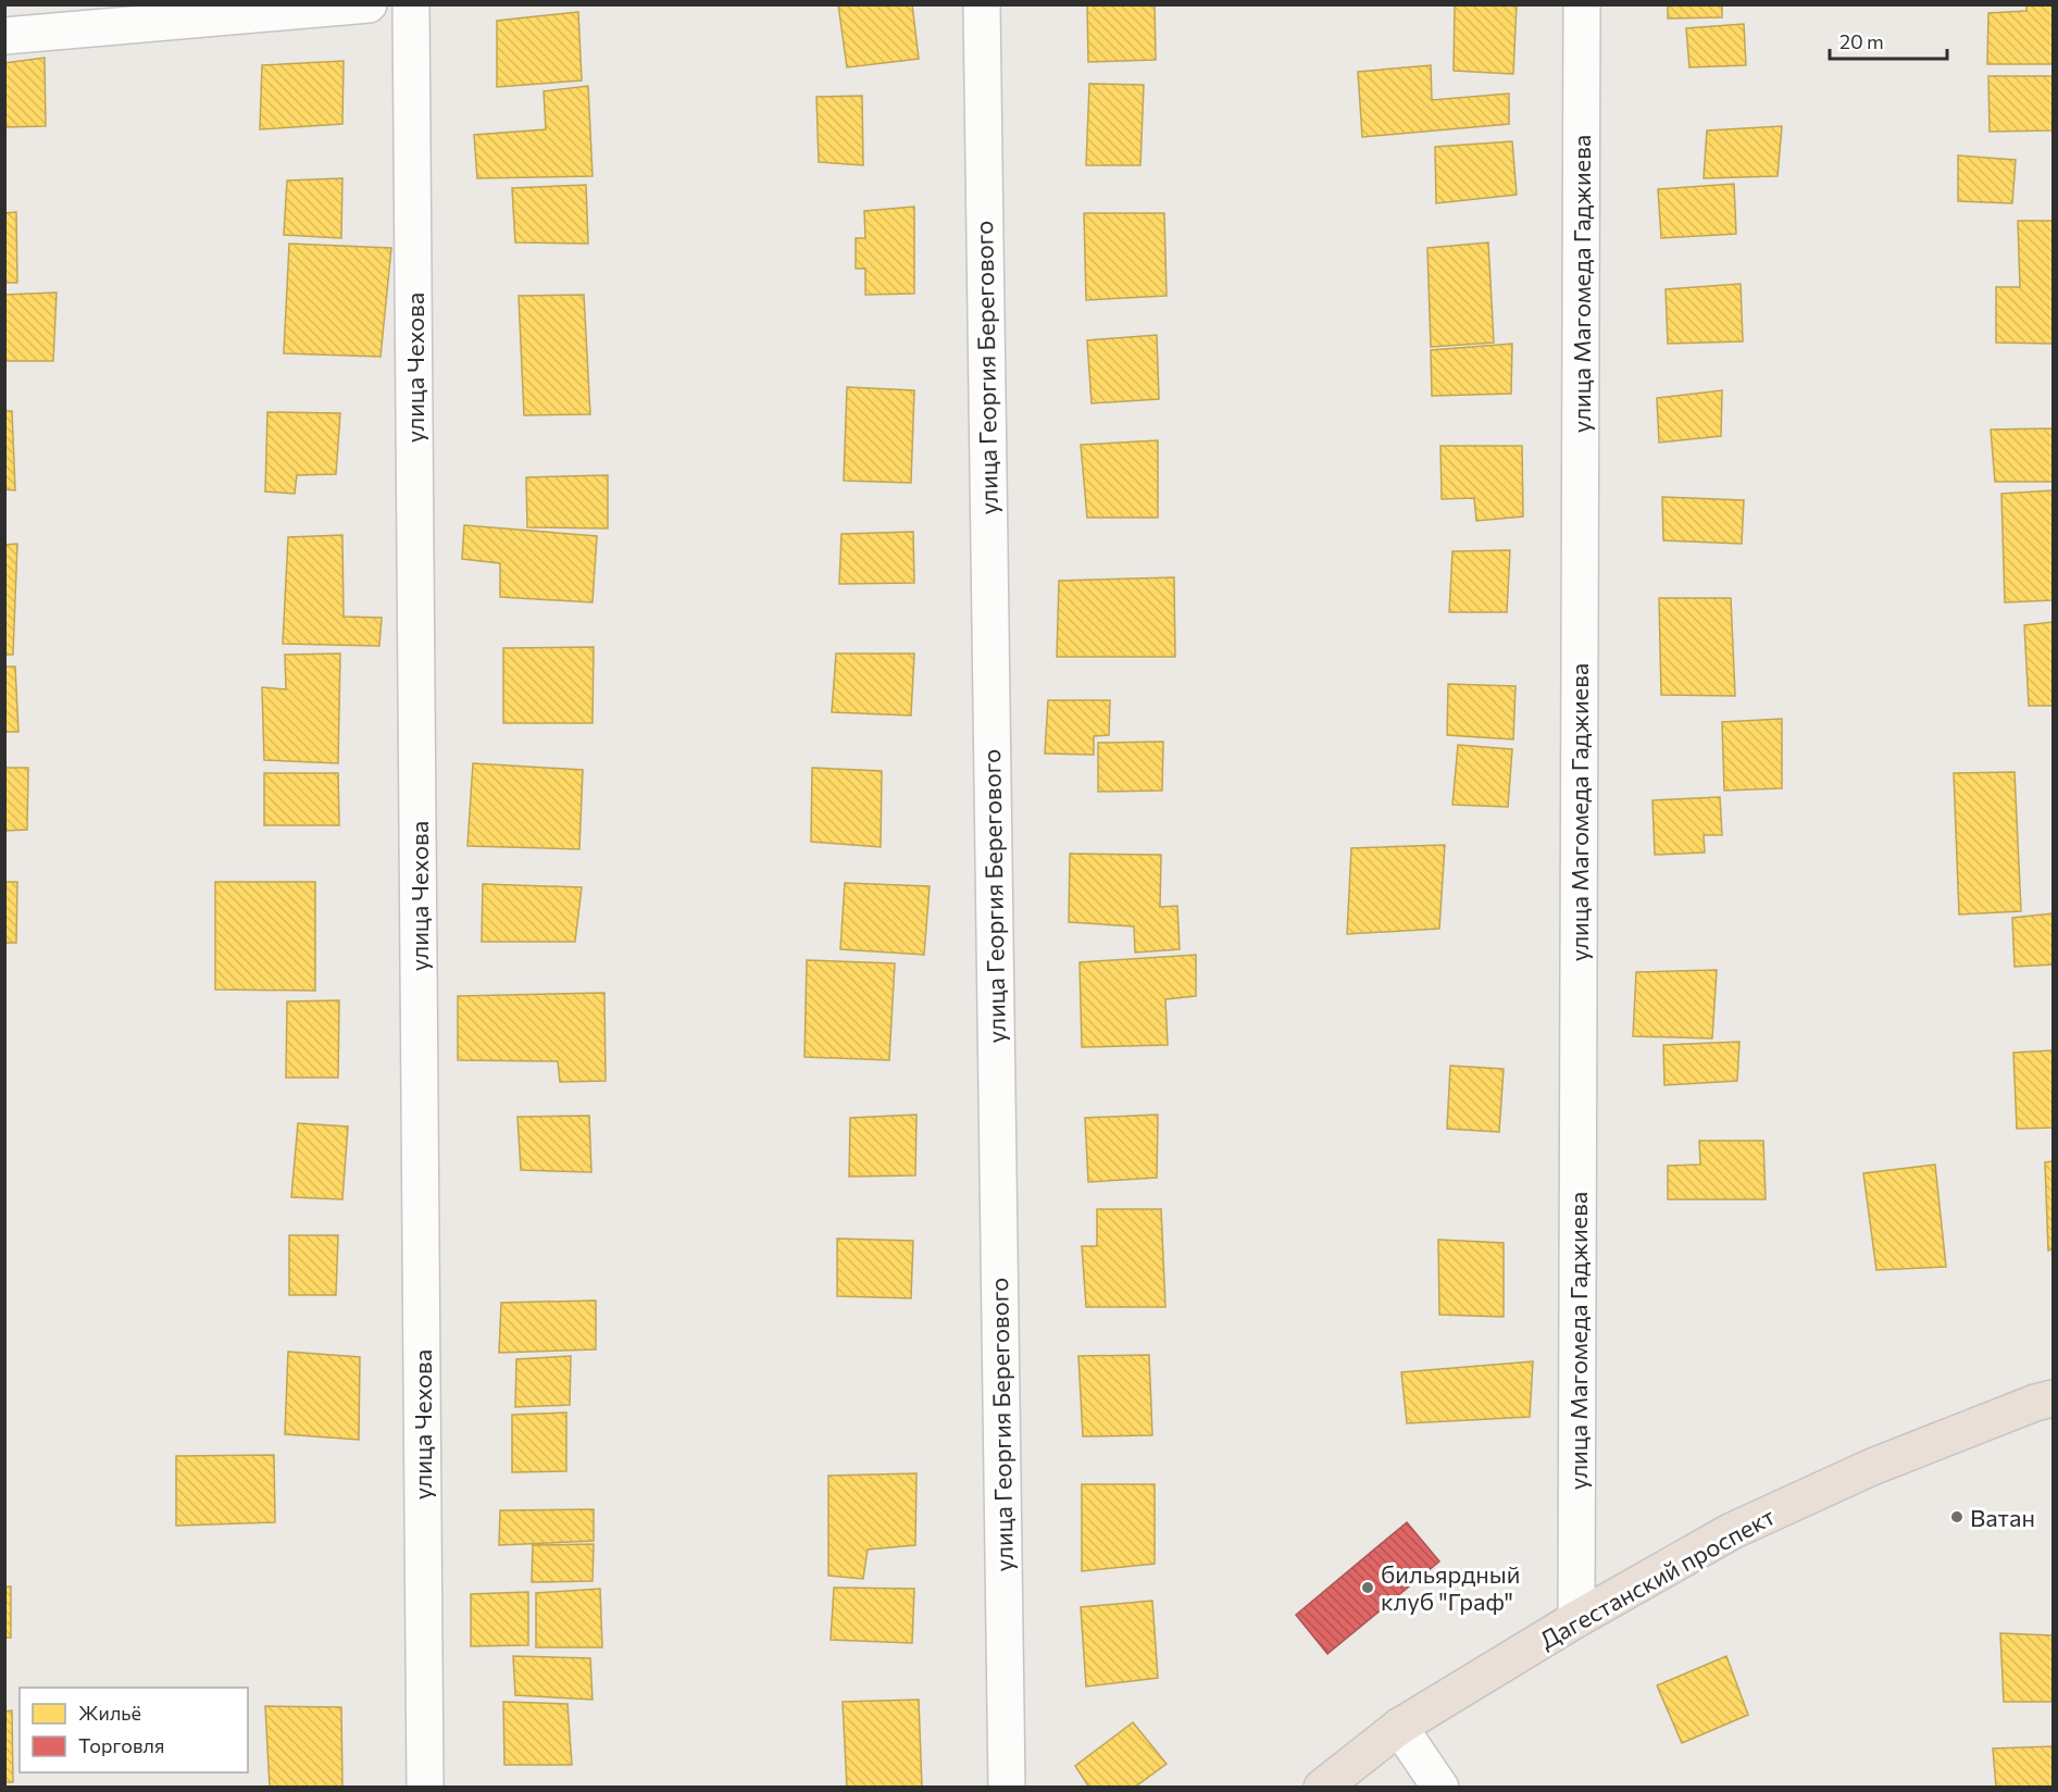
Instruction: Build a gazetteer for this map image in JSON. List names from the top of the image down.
{
  "streets": {
    "highway": ["Дагестанский проспект"],
    "street": ["улица Магомеда Гаджиева", "улица Чехова", "улица Георгия Берегового"]
  },
  "crossings": [
    ["улица Магомеда Гаджиева", "Дагестанский проспект"]
  ],
  "places": ["Ватан", "бильярдный клуб \"Граф\""],
  "legend": ["Жильё", "Торговля"],
  "scale_bar": "20 m"
}
